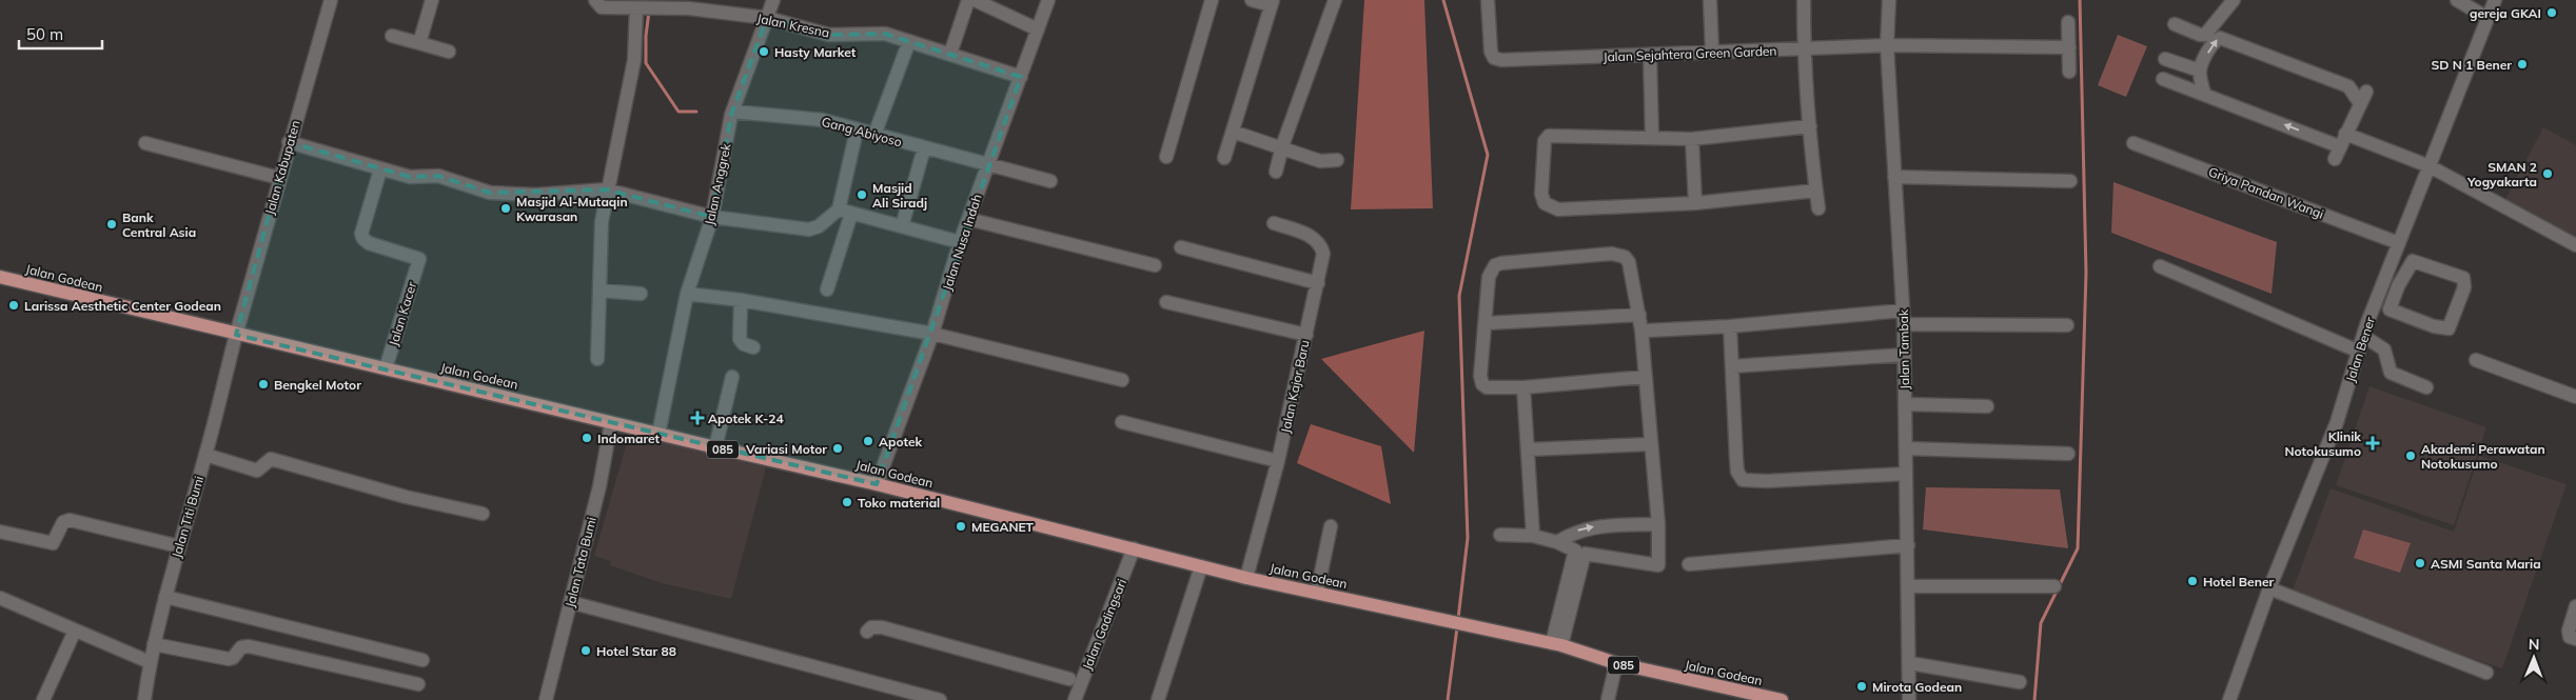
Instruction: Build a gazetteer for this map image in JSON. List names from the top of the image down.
{
  "streets": {
    "main road": ["Jalan Godean", "085"],
    "street": [
      "Jalan Kresna",
      "Jalan Sejahtera Green Garden",
      "Gang Abiyoso",
      "Jalan Kabupaten",
      "Jalan Anggrek",
      "Griya Pandan Wangi",
      "Jalan Nusa Indah",
      "Jalan Kacer",
      "Jalan Tambak",
      "Jalan Bener",
      "Jalan Kajor Baru",
      "Jalan Titi Bumi",
      "Jalan Tata Bumi",
      "Jalan Gadingsari"
    ]
  },
  "crossings": [
    ["Jalan Kresna", "Jalan Anggrek"],
    ["Jalan Kresna", "Jalan Nusa Indah"],
    ["Jalan Sejahtera Green Garden", "Jalan Tambak"],
    ["Gang Abiyoso", "Jalan Anggrek"],
    ["Gang Abiyoso", "Jalan Nusa Indah"],
    ["Jalan Kabupaten", "Jalan Godean"],
    ["Jalan Kabupaten", "Jalan Titi Bumi"],
    ["Jalan Anggrek", "Jalan Godean"],
    ["Griya Pandan Wangi", "Jalan Bener"],
    ["Jalan Nusa Indah", "Jalan Godean"],
    ["Jalan Godean", "Jalan Kacer"],
    ["Jalan Godean", "Jalan Kajor Baru"],
    ["Jalan Godean", "Jalan Titi Bumi"],
    ["Jalan Godean", "Jalan Tata Bumi"],
    ["Jalan Godean", "Jalan Gadingsari"]
  ],
  "places": {
    "other": [
      "gereja GKAI",
      "Hasty Market",
      "SD N 1 Bener",
      "SMAN 2 Yogyakarta",
      "Masjid Ali Siradj",
      "Masjid Al-Mutaqin Kwarasan",
      "Bank Central Asia",
      "Larissa Aesthetic Center Godean",
      "Bengkel Motor",
      "Indomaret",
      "Apotek",
      "Variasi Motor",
      "Akademi Perawatan Notokusumo",
      "Toko material",
      "MEGANET",
      "ASMI Santa Maria",
      "Hotel Bener",
      "Hotel Star 88",
      "Mirota Godean"
    ],
    "health": ["Apotek K-24", "Klinik Notokusumo"]
  },
  "scale_bar": "50 m",
  "north": "top"
}
